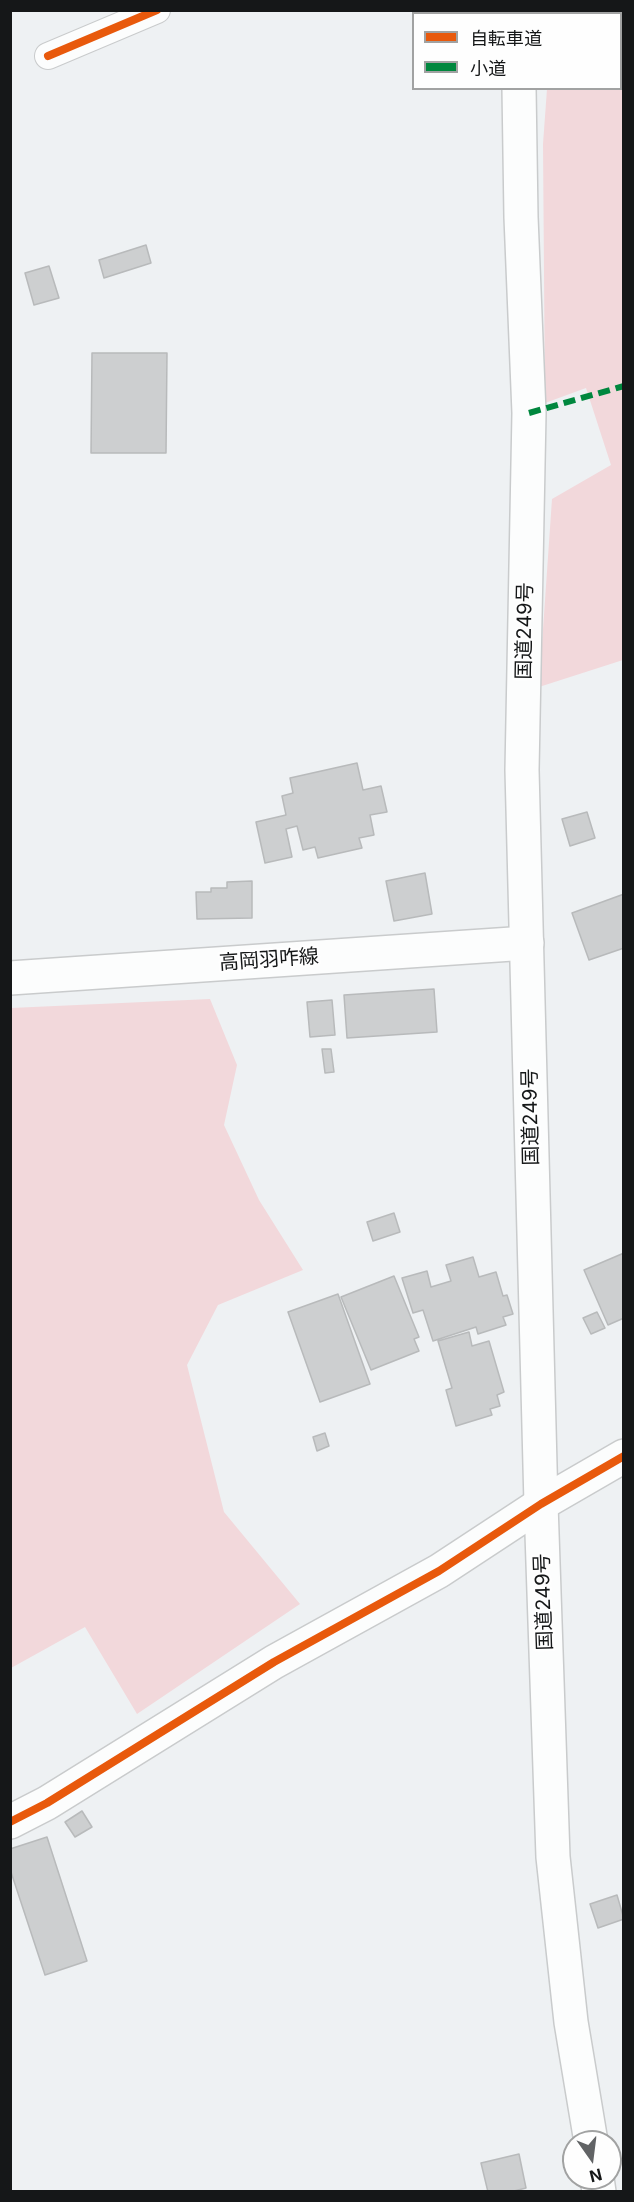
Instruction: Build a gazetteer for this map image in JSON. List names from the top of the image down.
{
  "streets": {
    "main road": ["国道249号", "高岡羽咋線"]
  },
  "crossings": [
    ["国道249号", "高岡羽咋線"]
  ],
  "legend": ["自転車道", "小道"],
  "north": "bottom"
}
